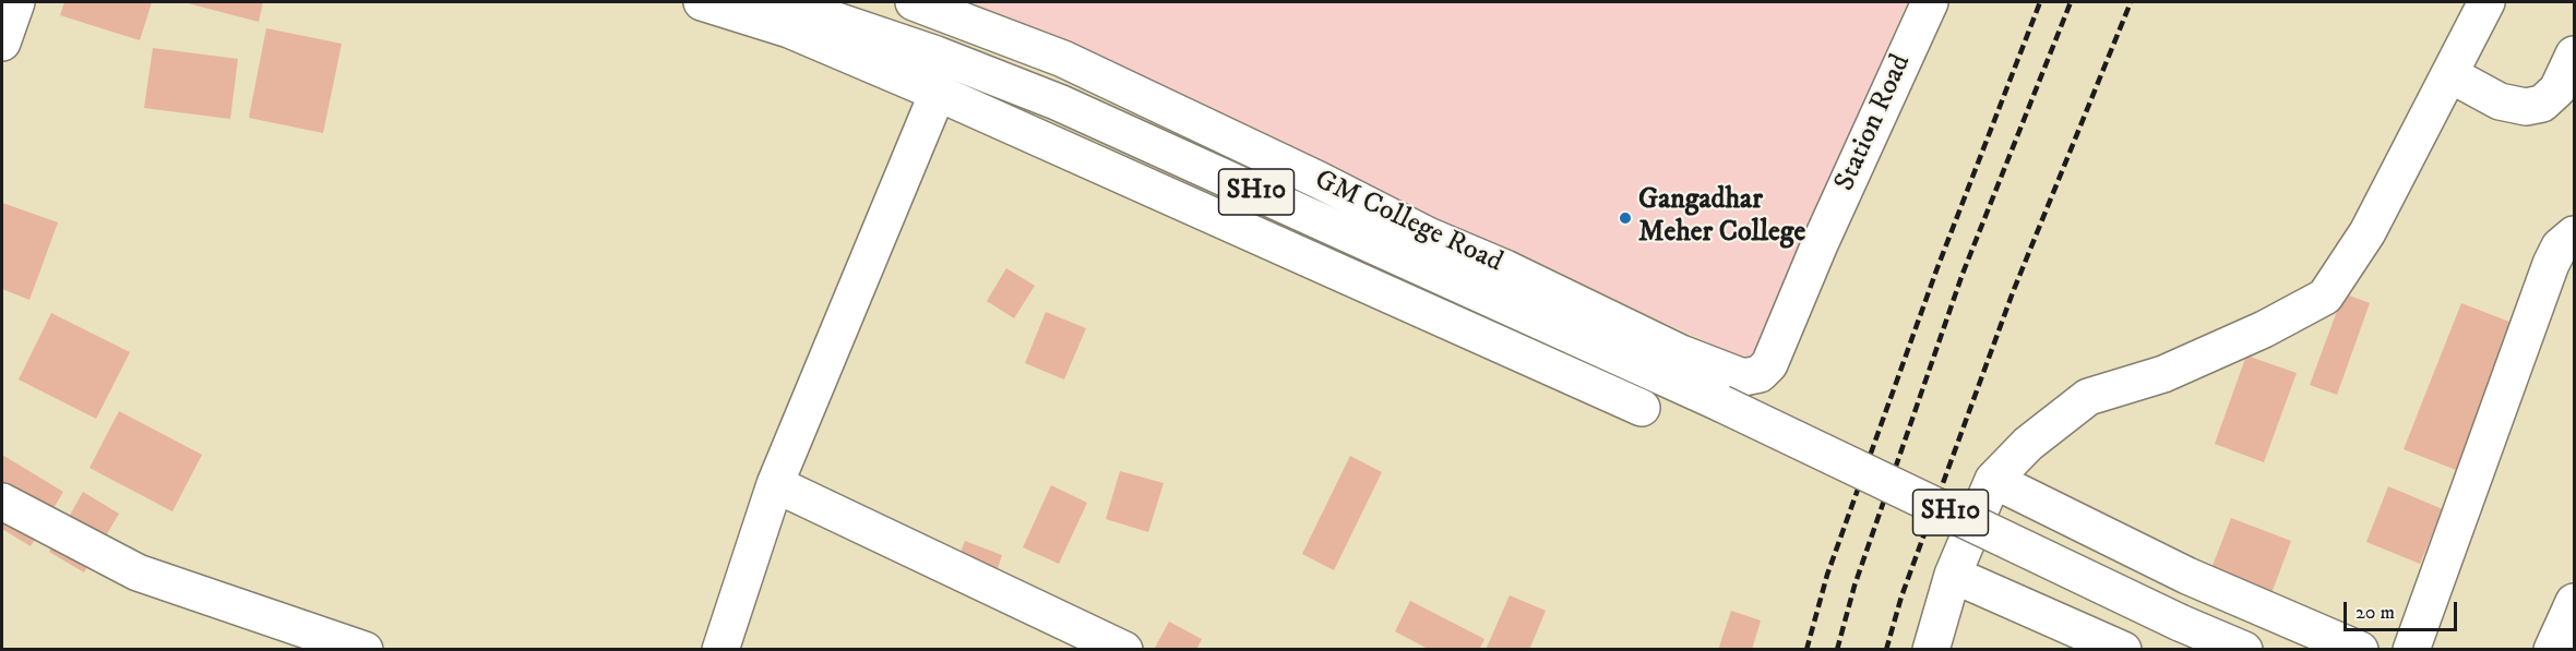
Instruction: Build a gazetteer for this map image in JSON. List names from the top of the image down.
{
  "streets": {
    "street": ["Station Road", "SH10", "GM College Road"]
  },
  "crossings": [
    ["Station Road", "GM College Road"]
  ],
  "places": ["Gangadhar Meher College"],
  "scale_bar": "20 m"
}
